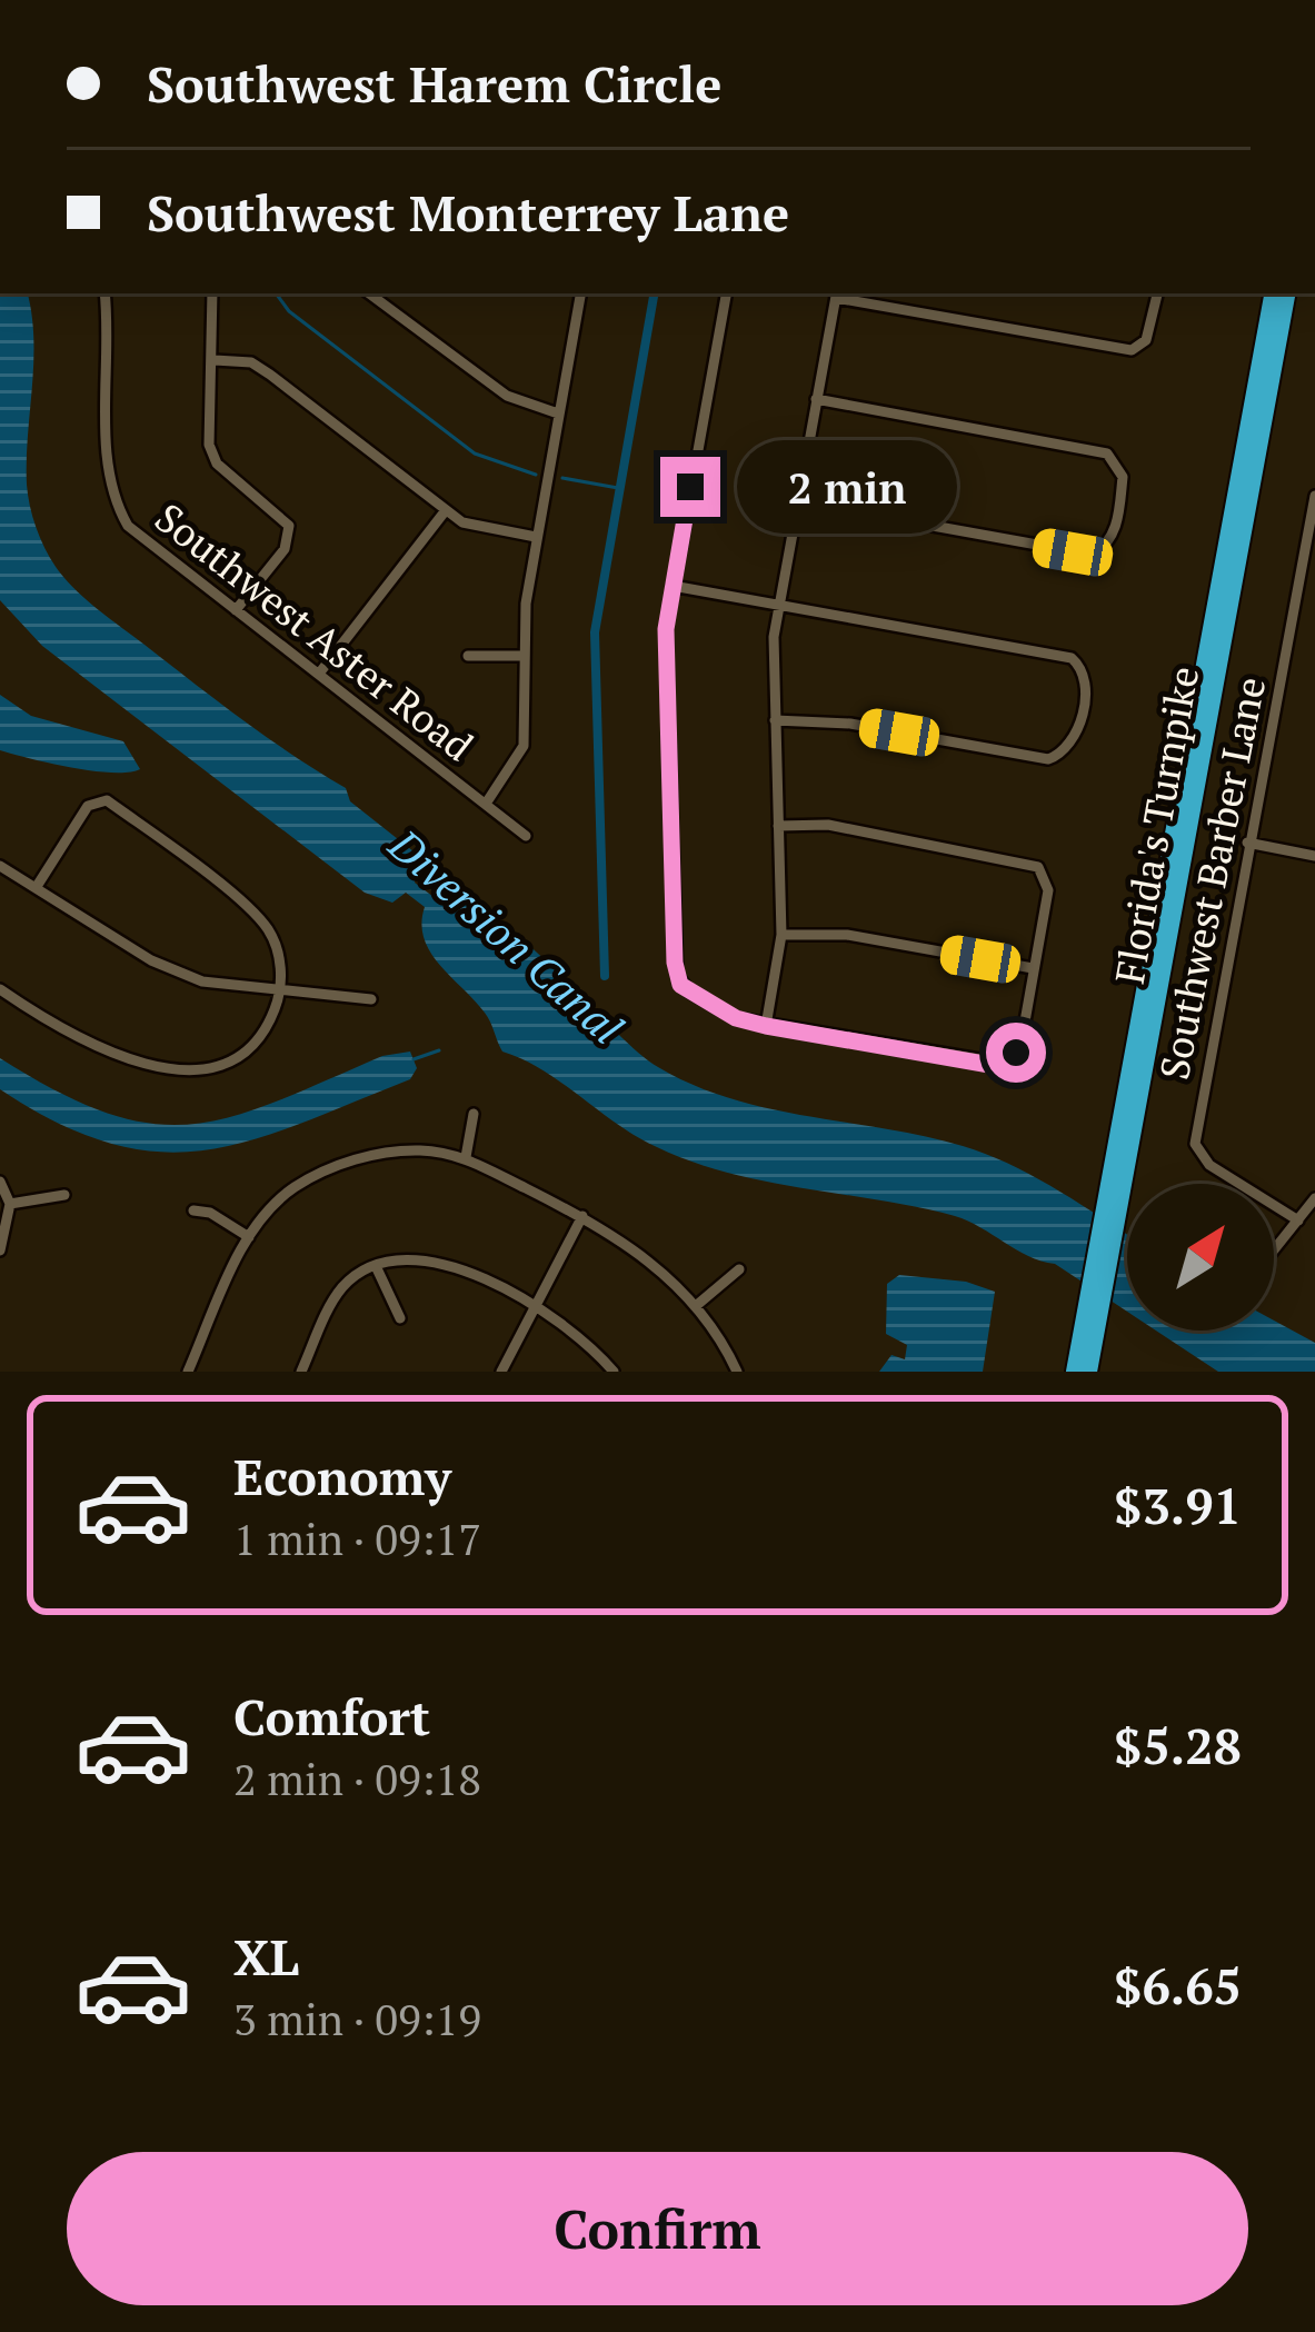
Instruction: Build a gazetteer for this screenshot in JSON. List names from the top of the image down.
{
  "streets": {
    "highway": ["Florida's Turnpike"],
    "street": ["Southwest Aster Road", "Southwest Barber Lane"]
  },
  "water": ["Diversion Canal"],
  "north": "top right",
  "page": {
    "banner": ["Southwest Harem Circle", "Southwest Monterrey Lane"],
    "bubble": "2 min",
    "list": [
      {
        "name": "Economy",
        "note": "1 min · 09:17",
        "value": "$3.91"
      },
      {
        "name": "Comfort",
        "note": "2 min · 09:18",
        "value": "$5.28"
      },
      {
        "name": "XL",
        "note": "3 min · 09:19",
        "value": "$6.65"
      }
    ],
    "buttons": "Confirm"
  }
}
